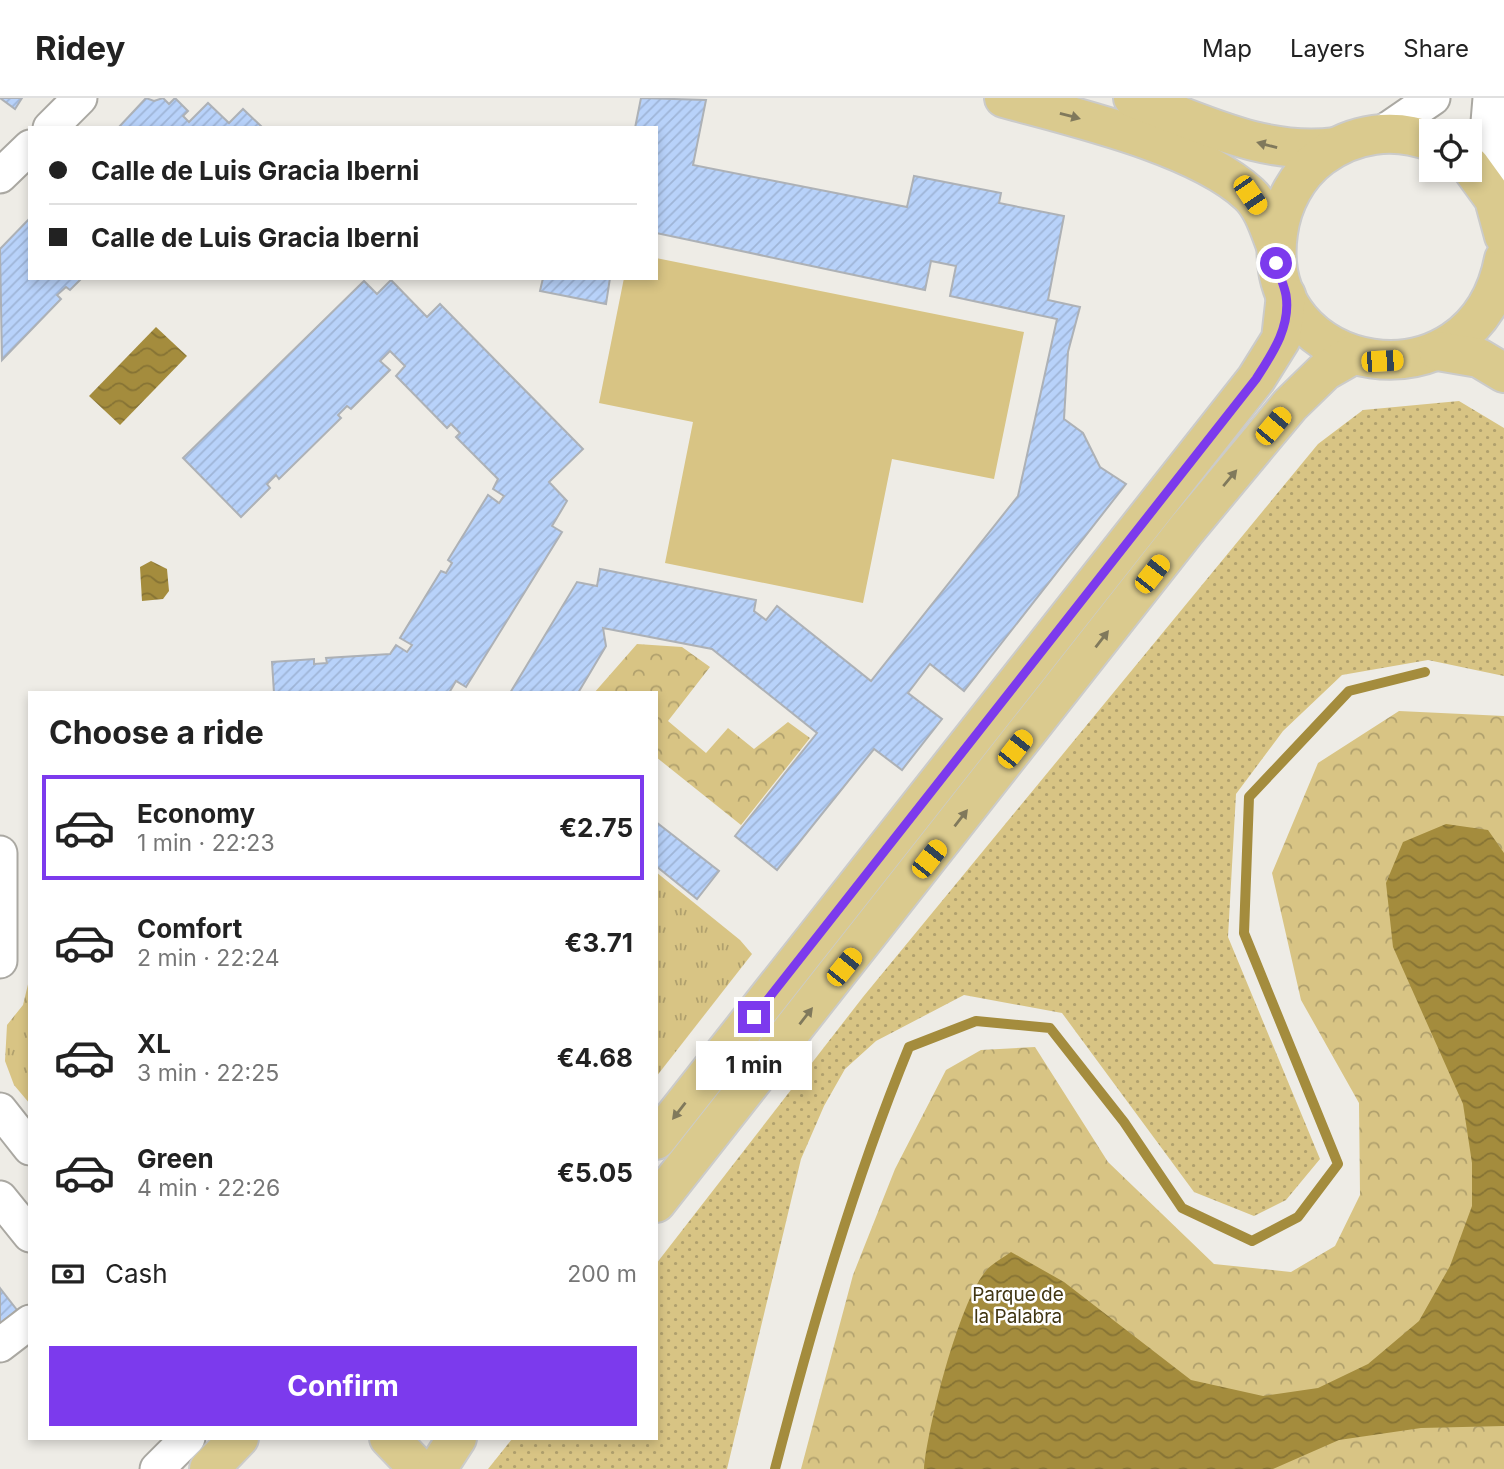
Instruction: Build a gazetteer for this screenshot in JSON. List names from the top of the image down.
{
  "parks": ["Parque de la Palabra"],
  "page": {
    "header": "Ridey",
    "nav": ["Map", "Layers", "Share"],
    "banner": ["Calle de Luis Gracia Iberni", "Calle de Luis Gracia Iberni"],
    "heading": "Choose a ride",
    "list": [
      {
        "name": "Economy",
        "note": "1 min · 22:23",
        "value": "€2.75"
      },
      {
        "name": "Comfort",
        "note": "2 min · 22:24",
        "value": "€3.71"
      },
      {
        "name": "XL",
        "note": "3 min · 22:25",
        "value": "€4.68"
      },
      {
        "name": "Green",
        "note": "4 min · 22:26",
        "value": "€5.05"
      }
    ],
    "bubble": "1 min",
    "pay": ["Cash", "200 m"],
    "buttons": "Confirm"
  }
}
